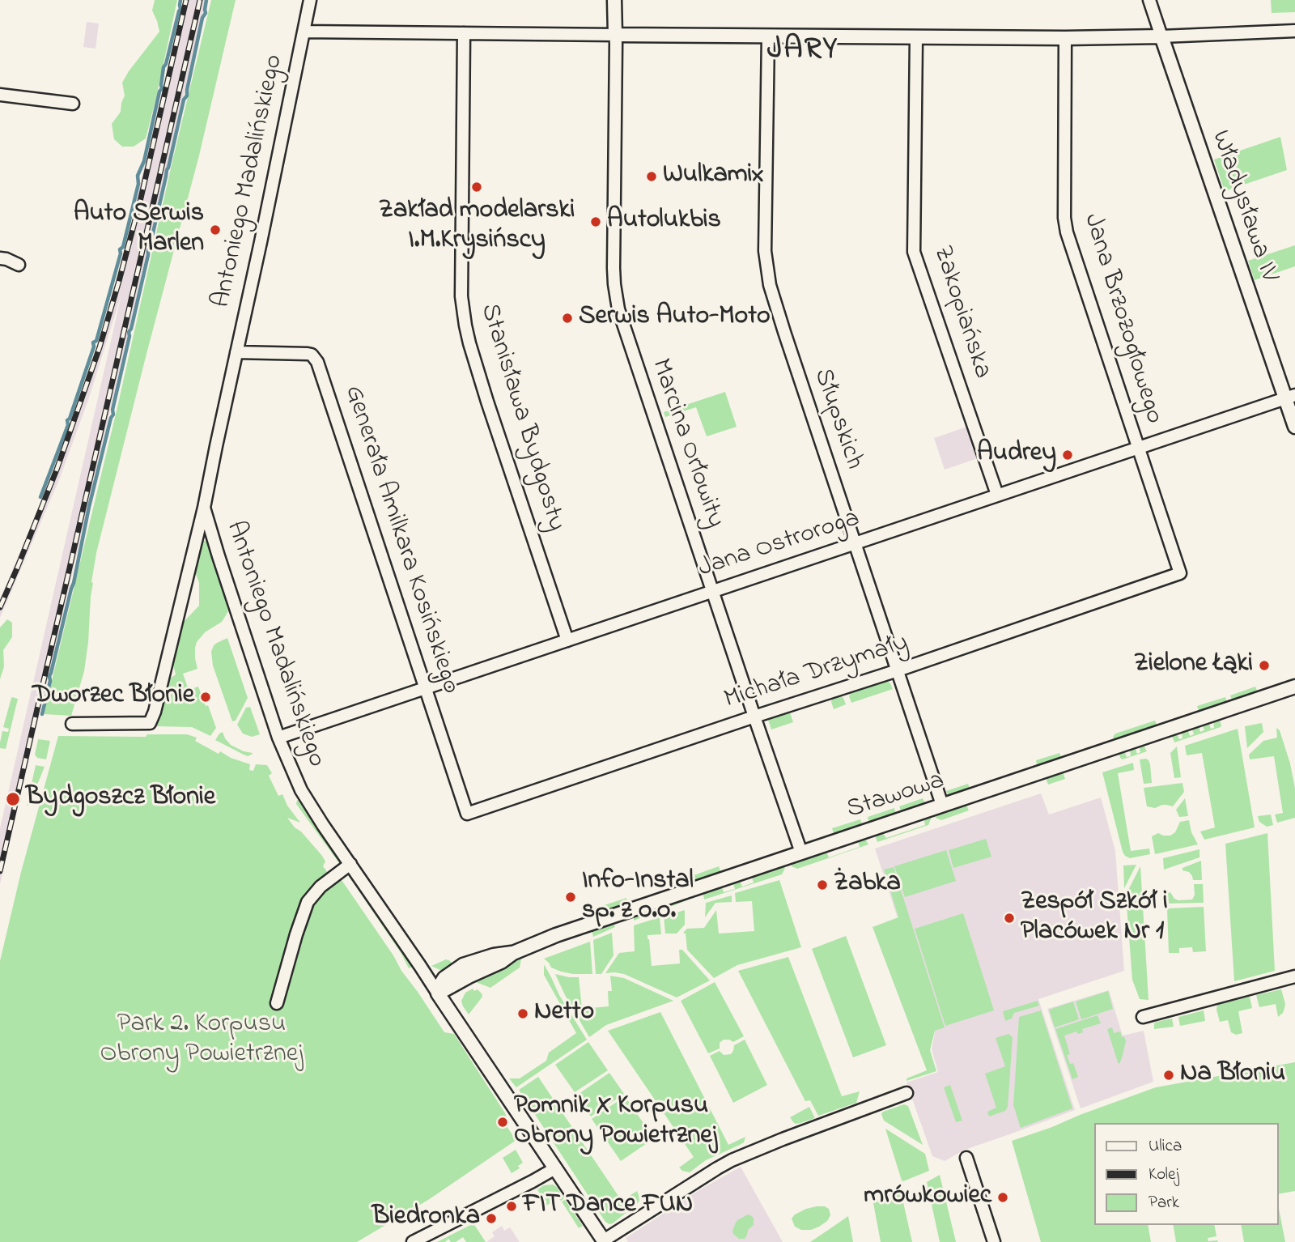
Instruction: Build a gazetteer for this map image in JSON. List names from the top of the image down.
{
  "streets": {
    "street": [
      "Antoniego Madalińskiego",
      "Władysława IV",
      "Zakopiańska",
      "Jana Brzozogłowego",
      "Stanisława Bydgosty",
      "Słupskich",
      "Marcina Orłowity",
      "Generała Amilkara Kosińskiego",
      "Jana Ostroroga",
      "Michała Drzymały",
      "Stawowa"
    ]
  },
  "crossings": [
    ["Antoniego Madalińskiego", "Generała Amilkara Kosińskiego"],
    ["Antoniego Madalińskiego", "Jana Ostroroga"],
    ["Antoniego Madalińskiego", "Stawowa"],
    ["Władysława IV", "Jana Ostroroga"],
    ["Zakopiańska", "Jana Ostroroga"],
    ["Jana Brzozogłowego", "Jana Ostroroga"],
    ["Jana Brzozogłowego", "Michała Drzymały"],
    ["Stanisława Bydgosty", "Jana Ostroroga"],
    ["Słupskich", "Jana Ostroroga"],
    ["Słupskich", "Michała Drzymały"],
    ["Słupskich", "Stawowa"],
    ["Marcina Orłowity", "Jana Ostroroga"],
    ["Marcina Orłowity", "Michała Drzymały"],
    ["Marcina Orłowity", "Stawowa"],
    ["Generała Amilkara Kosińskiego", "Jana Ostroroga"],
    ["Generała Amilkara Kosińskiego", "Michała Drzymały"]
  ],
  "districts": ["JARY"],
  "parks": ["Park 2. Korpusu Obrony Powietrznej"],
  "places": [
    "Wulkamix",
    "Zakład modelarski I.M.Krysińscy",
    "Autolukbis",
    "Auto Serwis Marlen",
    "Serwis Auto-Moto",
    "Audrey",
    "Zielone Łąki",
    "Dworzec Błonie",
    "Bydgoszcz Błonie",
    "Żabka",
    "Info-Instal sp. z o.o.",
    "Zespół Szkół i Placówek Nr 1",
    "Netto",
    "Na Błoniu",
    "Pomnik X Korpusu Obrony Powietrznej",
    "mrówkowiec",
    "FIT Dance FUN",
    "Biedronka"
  ],
  "legend": ["Ulica", "Kolej", "Park"]
}
